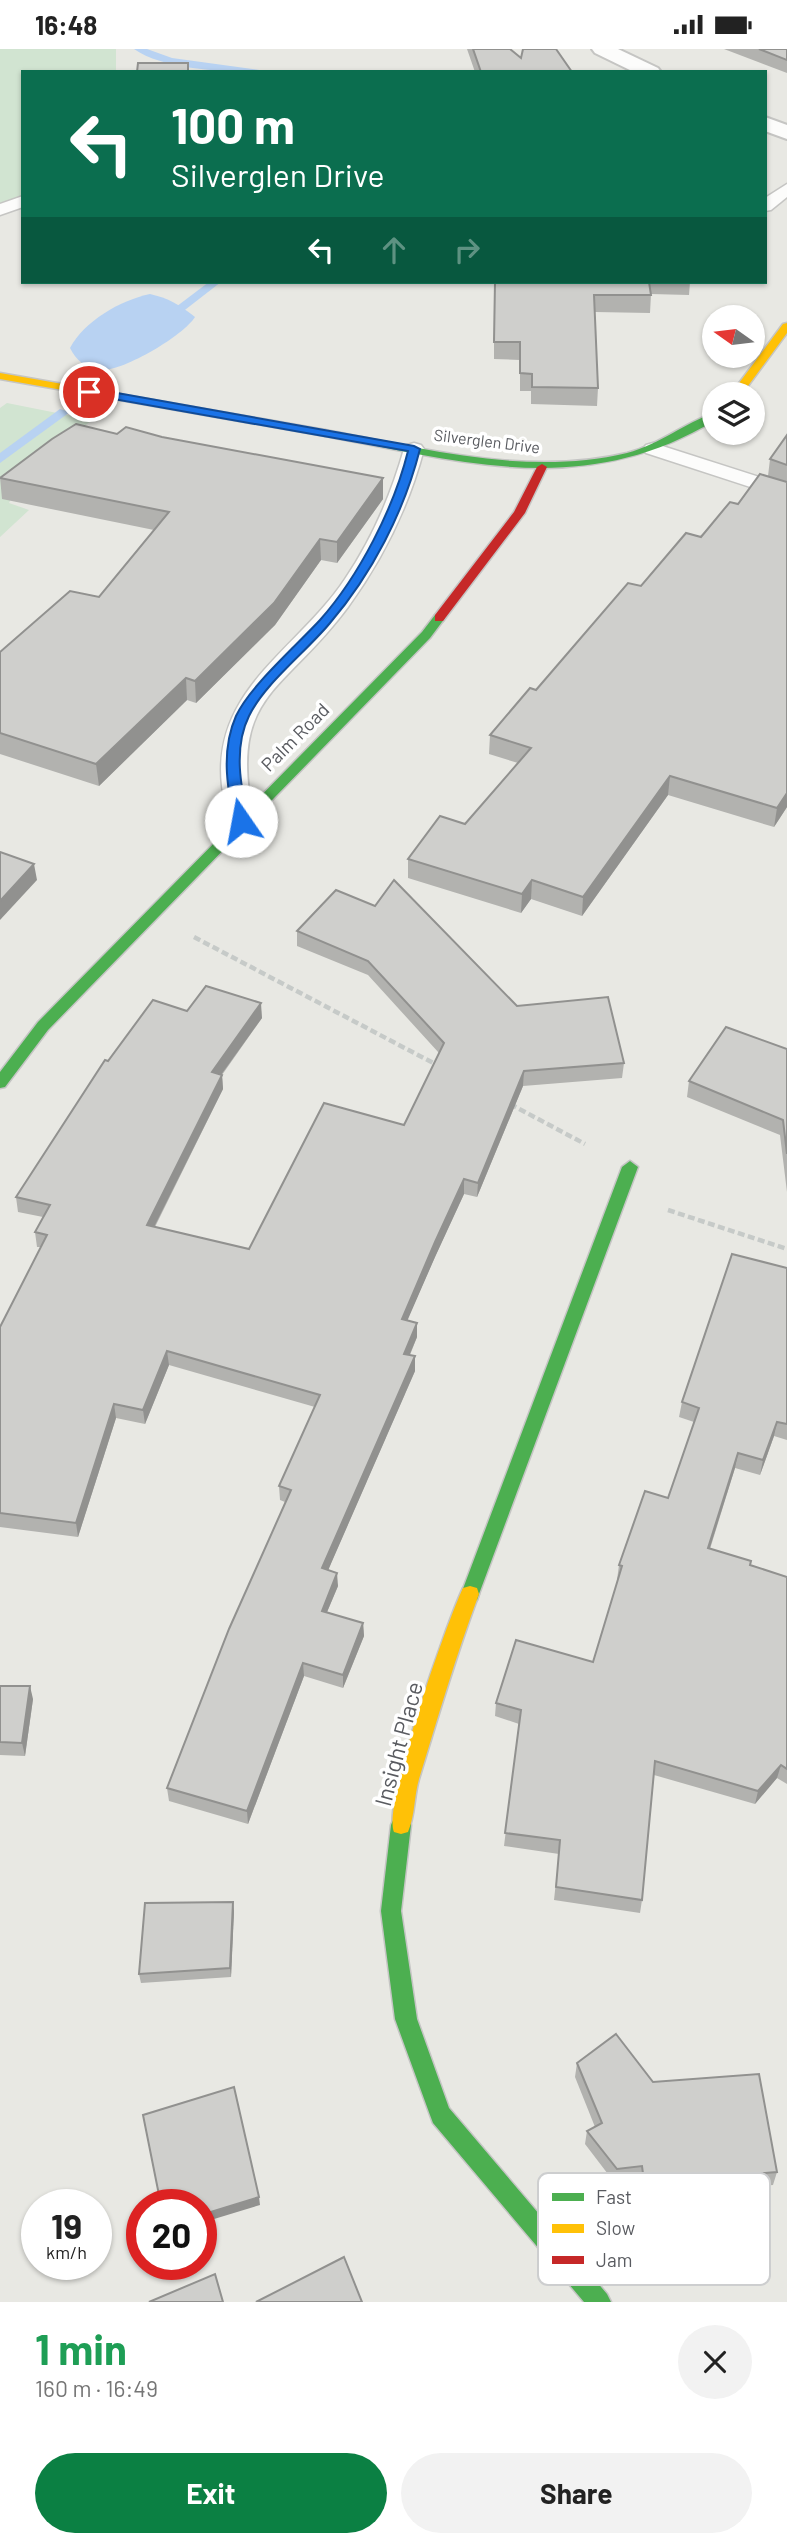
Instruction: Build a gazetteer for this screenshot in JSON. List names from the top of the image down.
{
  "streets": {
    "street": ["Silverglen Drive", "Palm Road", "Insight Place"]
  },
  "crossings": [
    ["Silverglen Drive", "Palm Road"]
  ],
  "legend": ["Fast", "Slow", "Jam"],
  "north": "left",
  "page": {
    "status": "16:48",
    "turn": ["100 m", "Silverglen Drive"],
    "speed": "19 km/h",
    "limit": "20",
    "heading": ["1 min", "160 m · 16:49"],
    "buttons": ["Exit", "Share"]
  }
}
